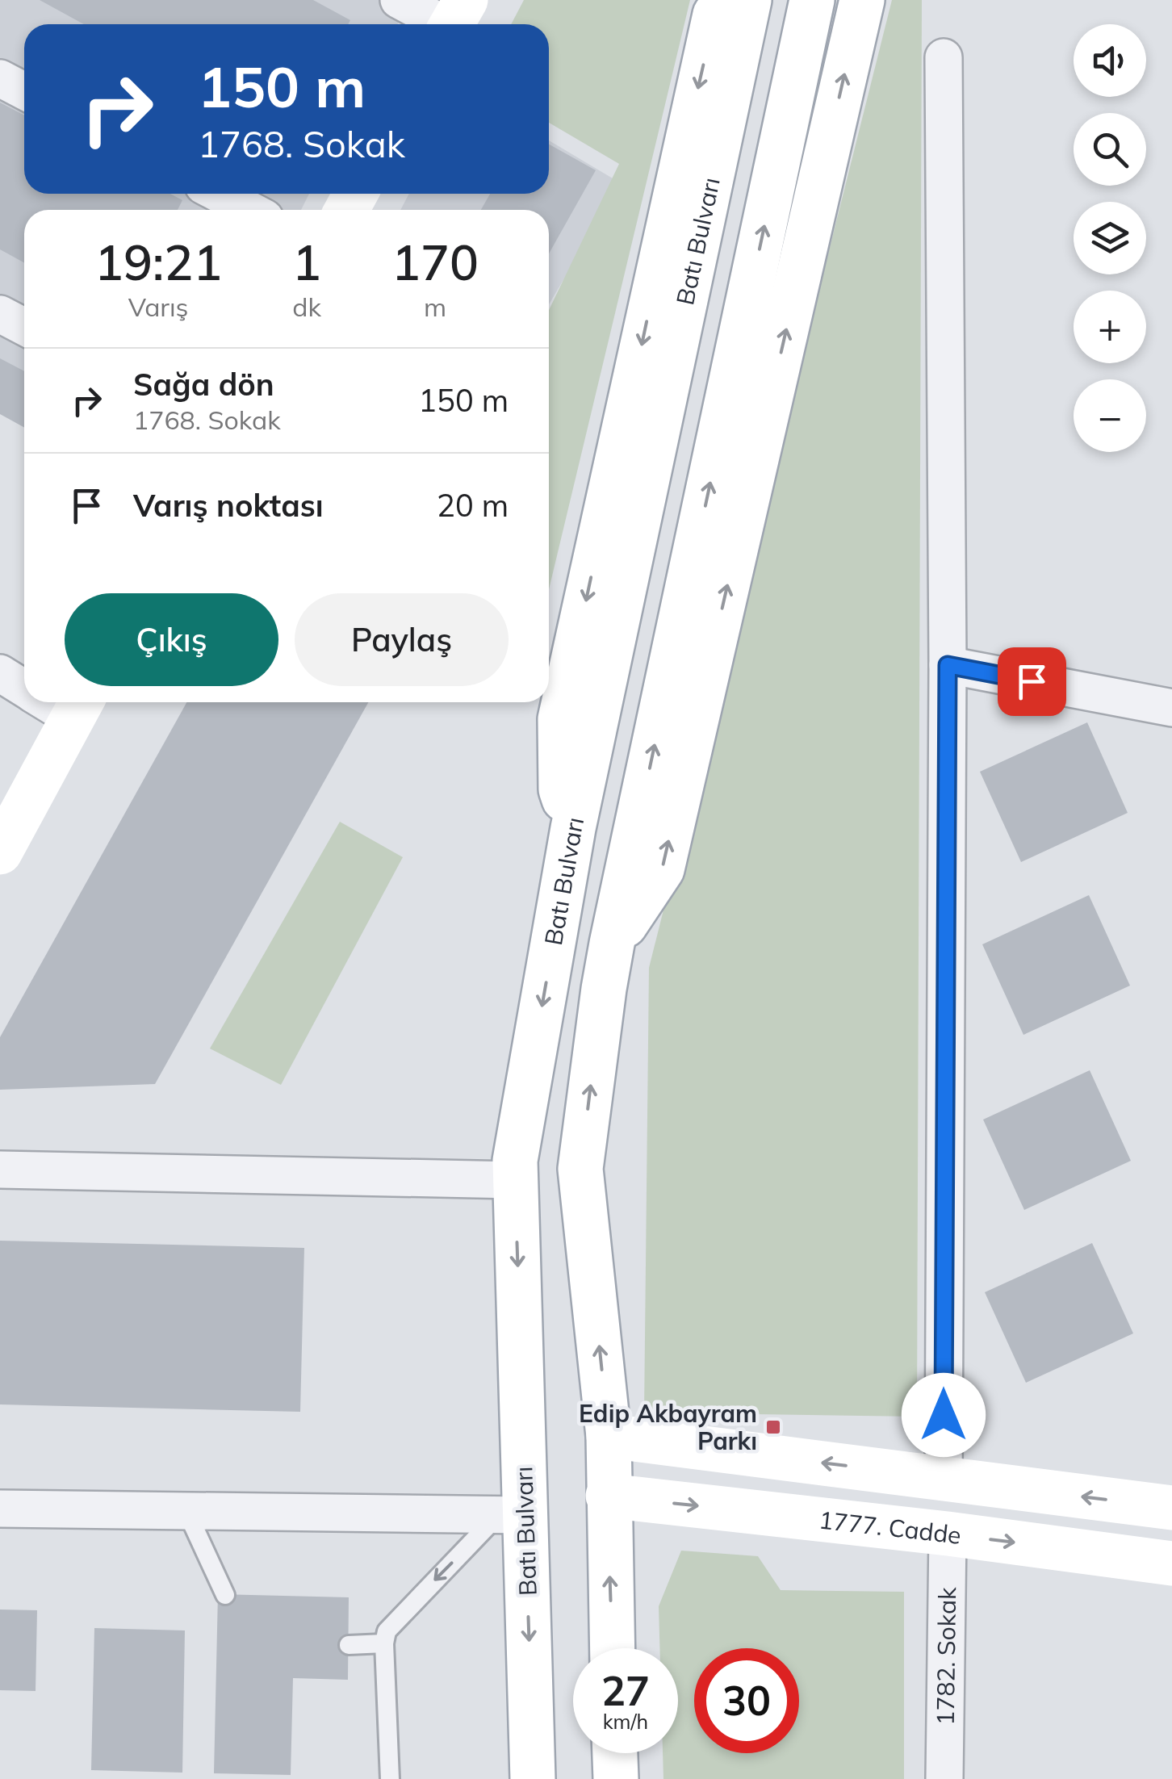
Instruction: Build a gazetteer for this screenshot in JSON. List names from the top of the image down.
{
  "streets": {
    "main road": ["Batı Bulvarı", "1777. Cadde"],
    "street": ["1782. Sokak"]
  },
  "crossings": [
    ["1777. Cadde", "1782. Sokak"]
  ],
  "places": {
    "transit": ["Edip Akbayram Parkı"]
  },
  "page": {
    "map_buttons": ["+", "−"],
    "turn": ["150 m", "1768. Sokak"],
    "eta": [
      "19:21",
      "Varış",
      "1",
      "dk",
      "170",
      "m"
    ],
    "list": [
      {
        "name": "Sağa dön",
        "note": "1768. Sokak",
        "value": "150 m"
      },
      {
        "name": "Varış noktası",
        "value": "20 m"
      }
    ],
    "buttons": ["Çıkış", "Paylaş"],
    "speed": "27 km/h",
    "limit": "30"
  }
}
